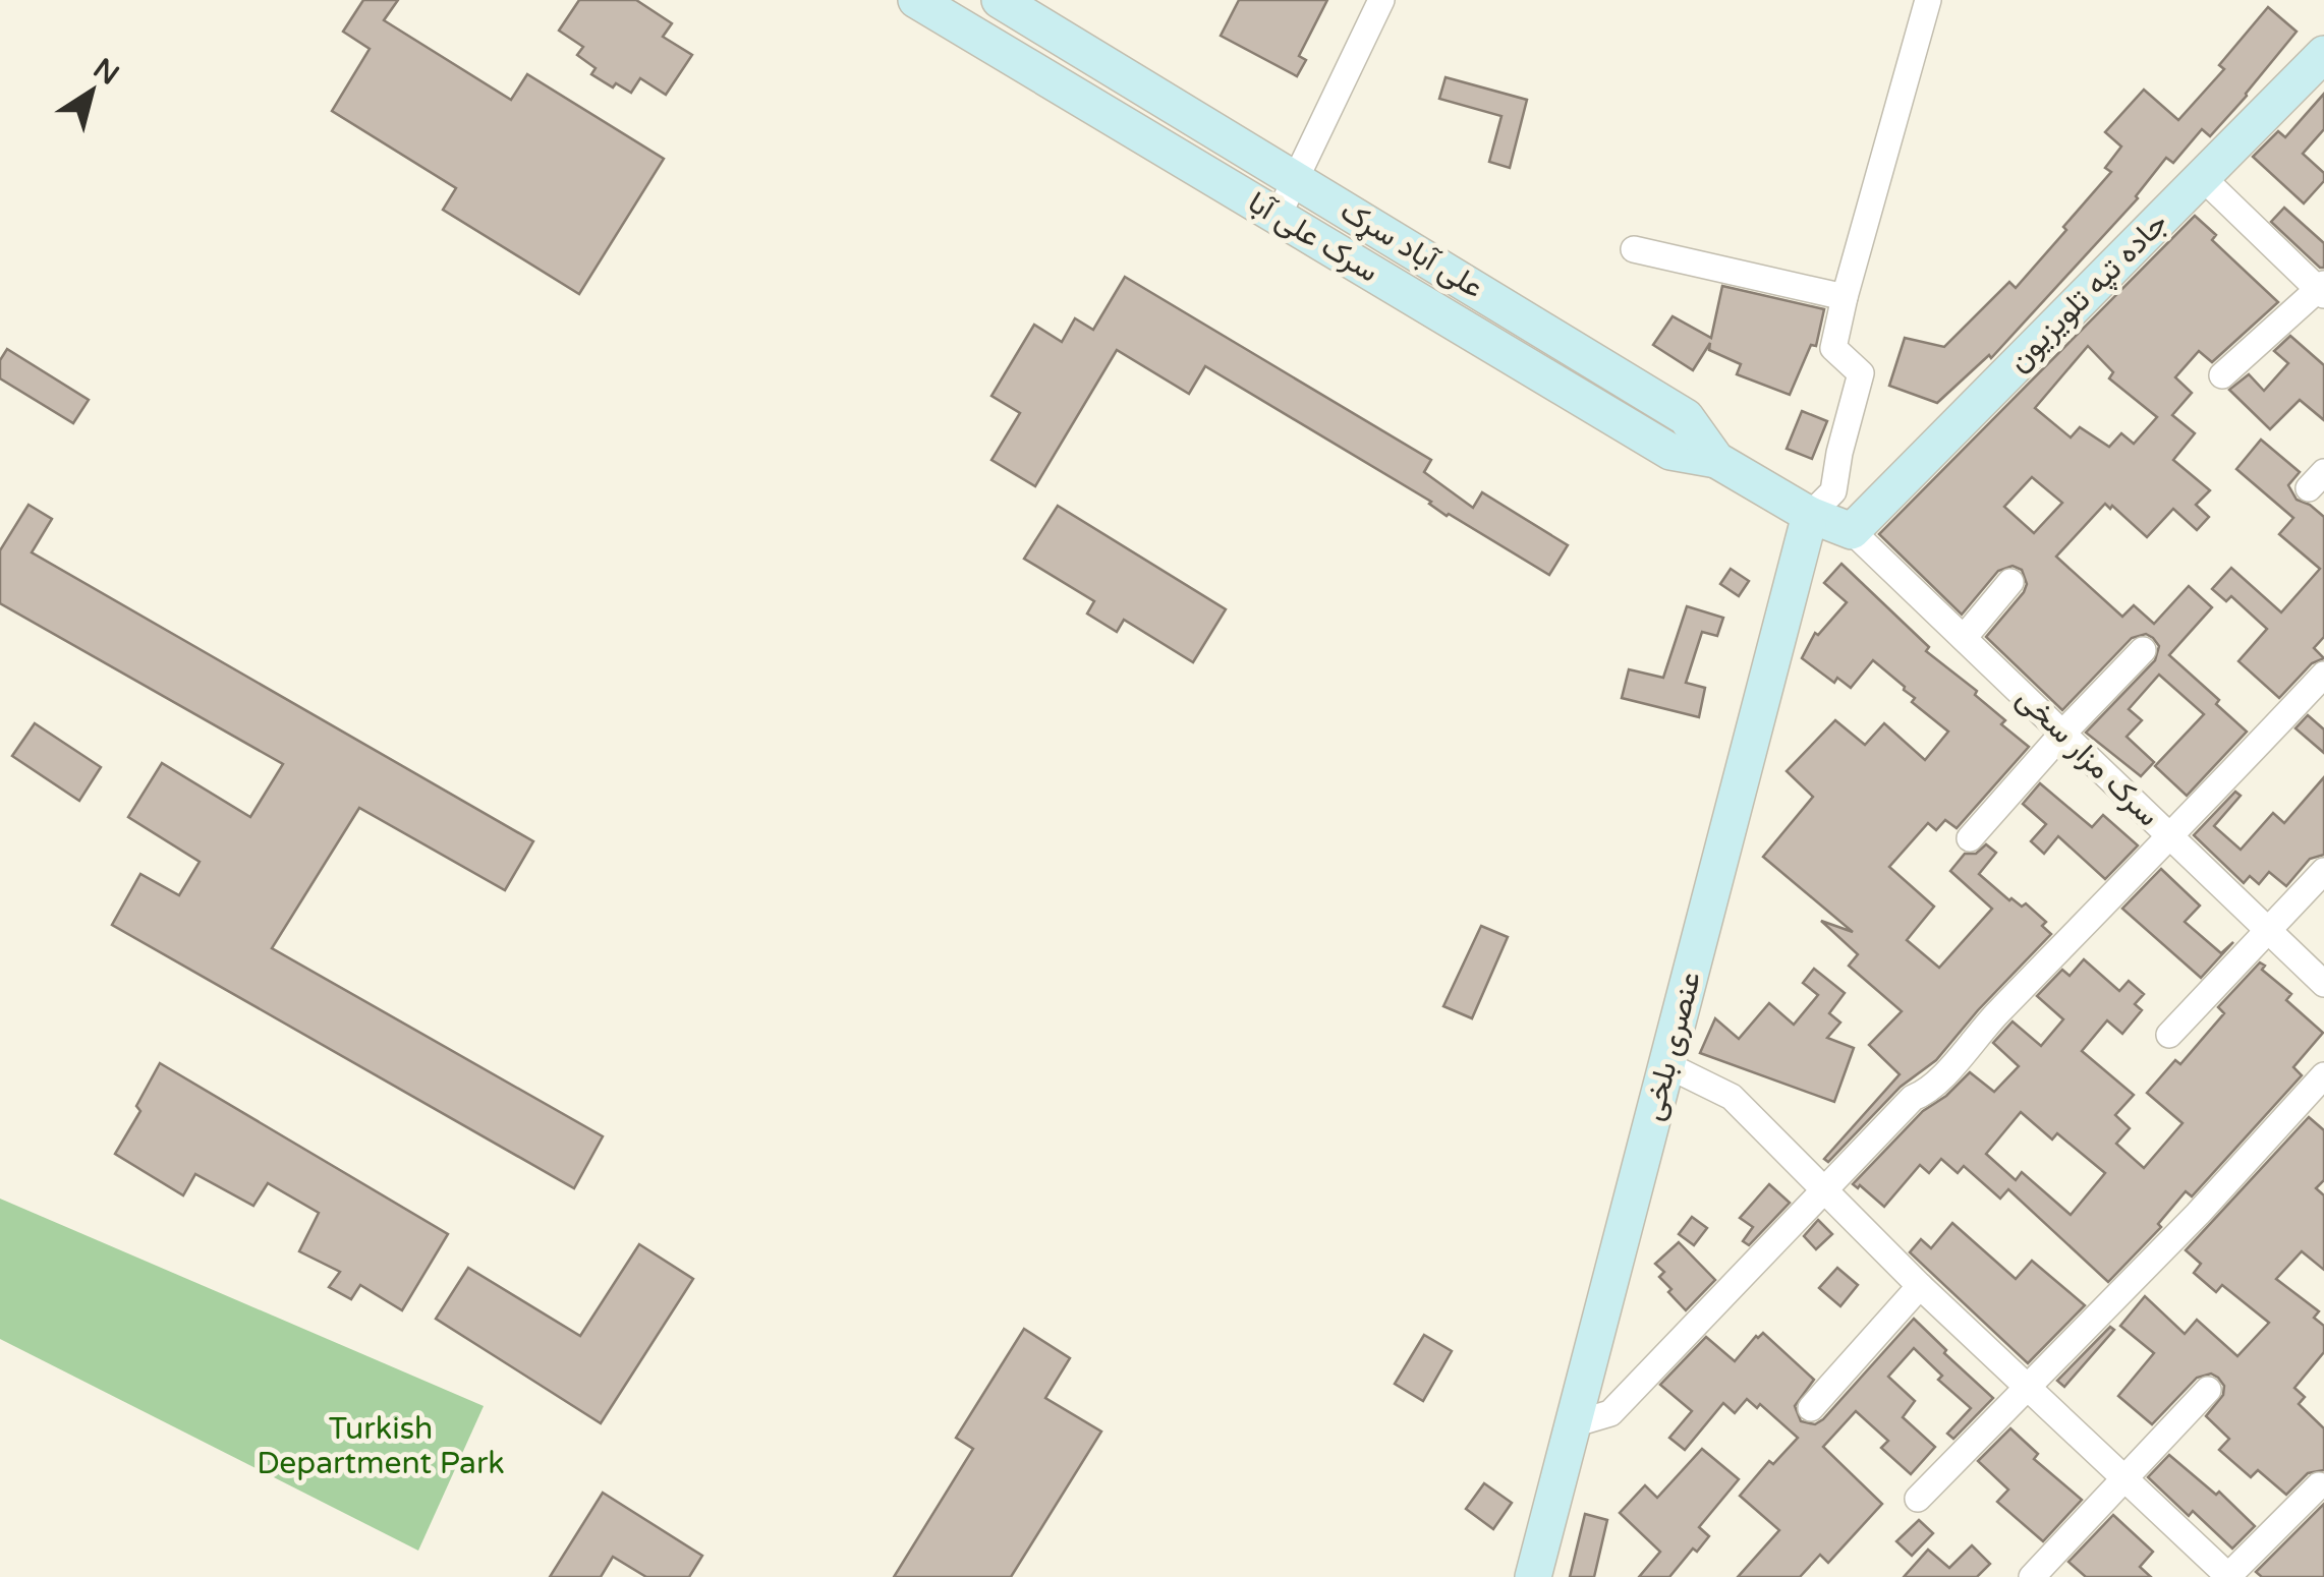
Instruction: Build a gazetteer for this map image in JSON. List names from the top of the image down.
{
  "streets": {
    "street": [
      "سرک علی آبا",
      "علی آباد سړک",
      "جاده تپه تلویزیون",
      "سرک مزار سخی",
      "عنصری بلخی"
    ]
  },
  "crossings": [
    ["سرک علی آبا", "علی آباد سړک"],
    ["علی آباد سړک", "جاده تپه تلویزیون"],
    ["علی آباد سړک", "سرک مزار سخی"],
    ["علی آباد سړک", "عنصری بلخی"],
    ["جاده تپه تلویزیون", "سرک مزار سخی"]
  ],
  "parks": ["Turkish Department Park"],
  "north": "top right"
}
